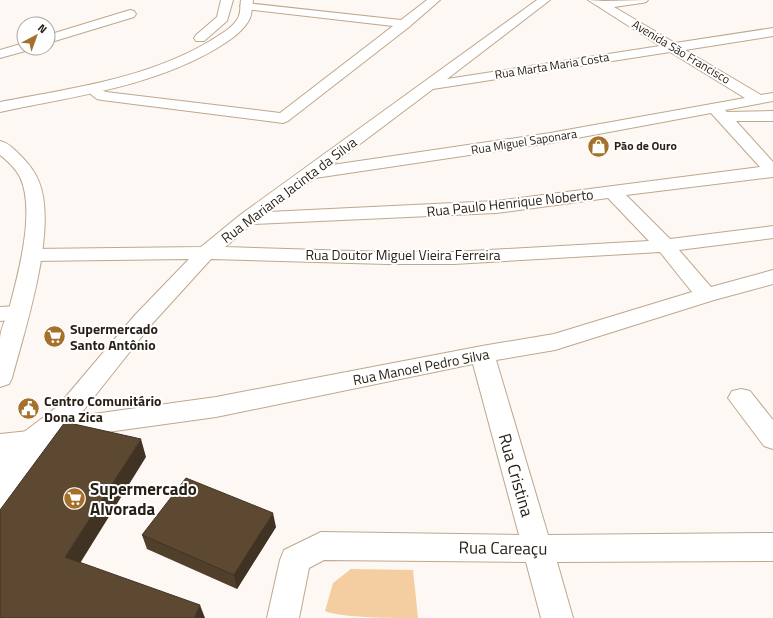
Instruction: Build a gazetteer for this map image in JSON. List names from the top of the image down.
{
  "streets": {
    "street": [
      "Avenida São Francisco",
      "Rua Marta Maria Costa",
      "Rua Miguel Saponara",
      "Rua Mariana Jacinta da Silva",
      "Rua Paulo Henrique Noberto",
      "Rua Doutor Miguel Vieira Ferreira",
      "Rua Manoel Pedro Silva",
      "Rua Cristina",
      "Rua Careaçu"
    ]
  },
  "crossings": [
    ["Avenida São Francisco", "Rua Marta Maria Costa"],
    ["Avenida São Francisco", "Rua Miguel Saponara"],
    ["Rua Marta Maria Costa", "Rua Mariana Jacinta da Silva"],
    ["Rua Miguel Saponara", "Rua Mariana Jacinta da Silva"],
    ["Rua Mariana Jacinta da Silva", "Rua Paulo Henrique Noberto"],
    ["Rua Mariana Jacinta da Silva", "Rua Doutor Miguel Vieira Ferreira"],
    ["Rua Mariana Jacinta da Silva", "Rua Manoel Pedro Silva"],
    ["Rua Manoel Pedro Silva", "Rua Cristina"],
    ["Rua Cristina", "Rua Careaçu"]
  ],
  "places": {
    "shop": ["Pão de Ouro"],
    "supermarket": ["Supermercado Santo Antônio", "Supermercado Alvorada"],
    "public building": ["Centro Comunitário Dona Zica"]
  },
  "north": "top right"
}
